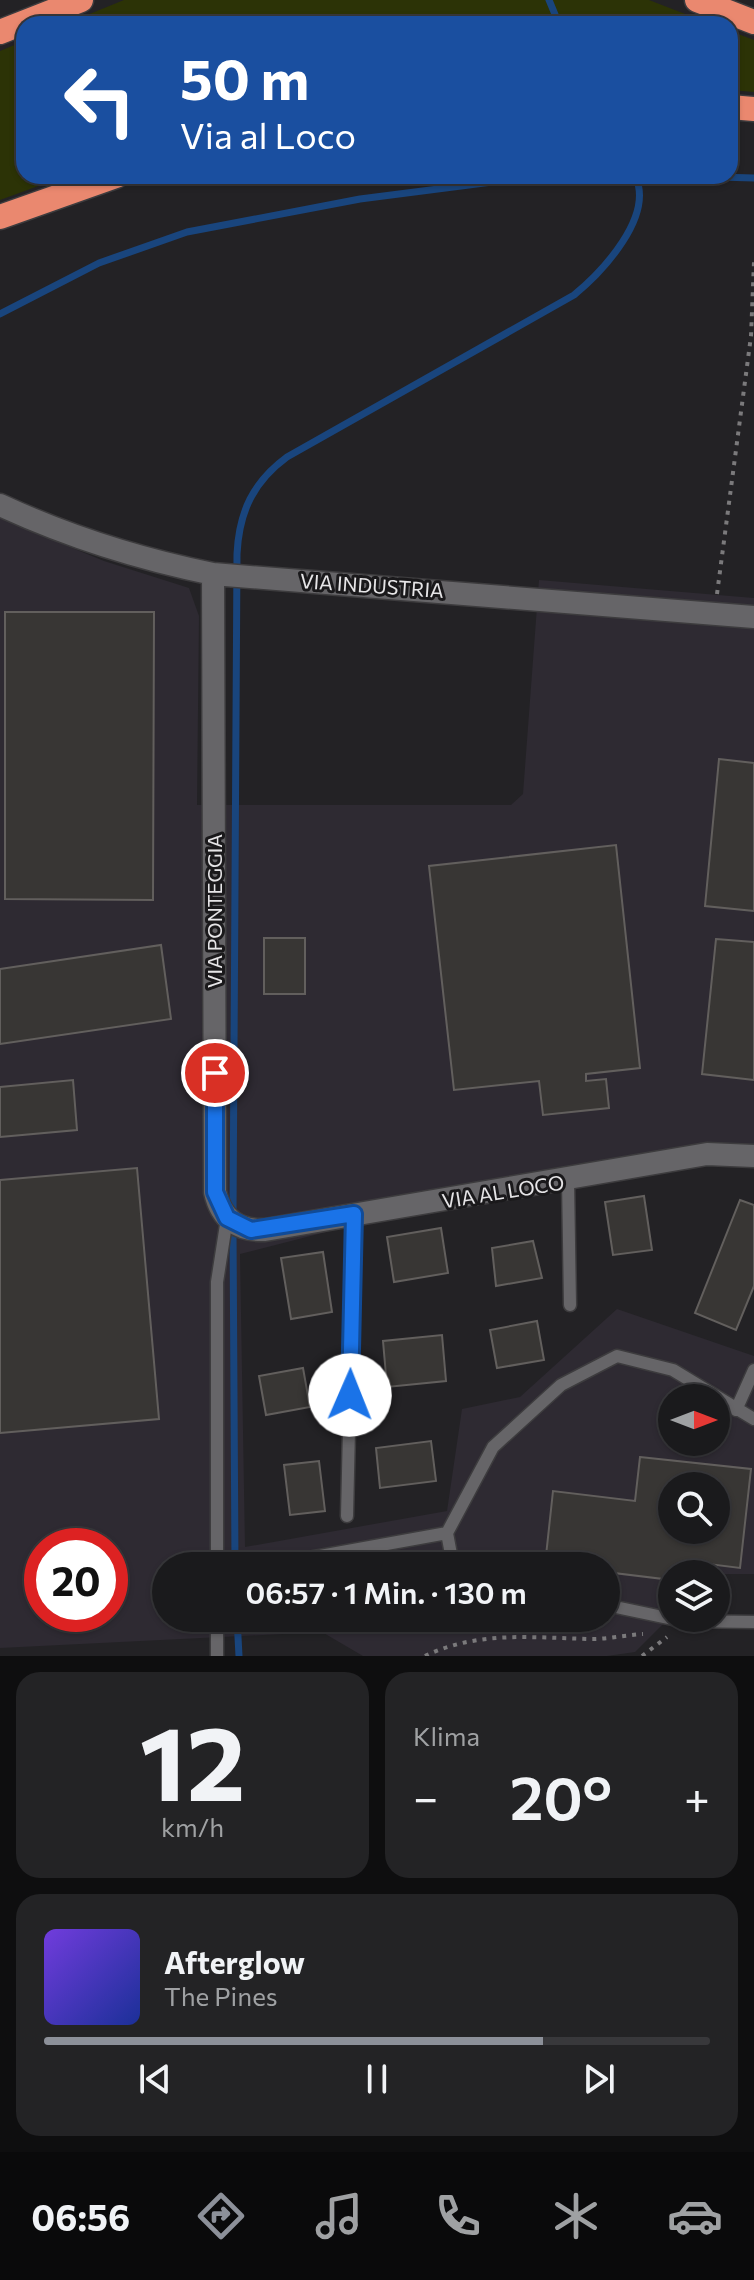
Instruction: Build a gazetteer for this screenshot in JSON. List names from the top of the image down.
{
  "streets": {
    "street": ["VIA INDUSTRIA", "VIA PONTEGGIA", "VIA AL LOCO"]
  },
  "crossings": [
    ["VIA INDUSTRIA", "VIA PONTEGGIA"],
    ["VIA PONTEGGIA", "VIA AL LOCO"]
  ],
  "north": "right",
  "page": {
    "turn": ["50 m", "Via al Loco"],
    "limit": "20",
    "trip": "06:57 · 1 Min. · 130 m",
    "tile": [
      ["12", "km/h"],
      "Klima"
    ],
    "heat": ["−", "20°", "+"],
    "song": ["Afterglow", "The Pines"],
    "tabs": "06:56"
  }
}
